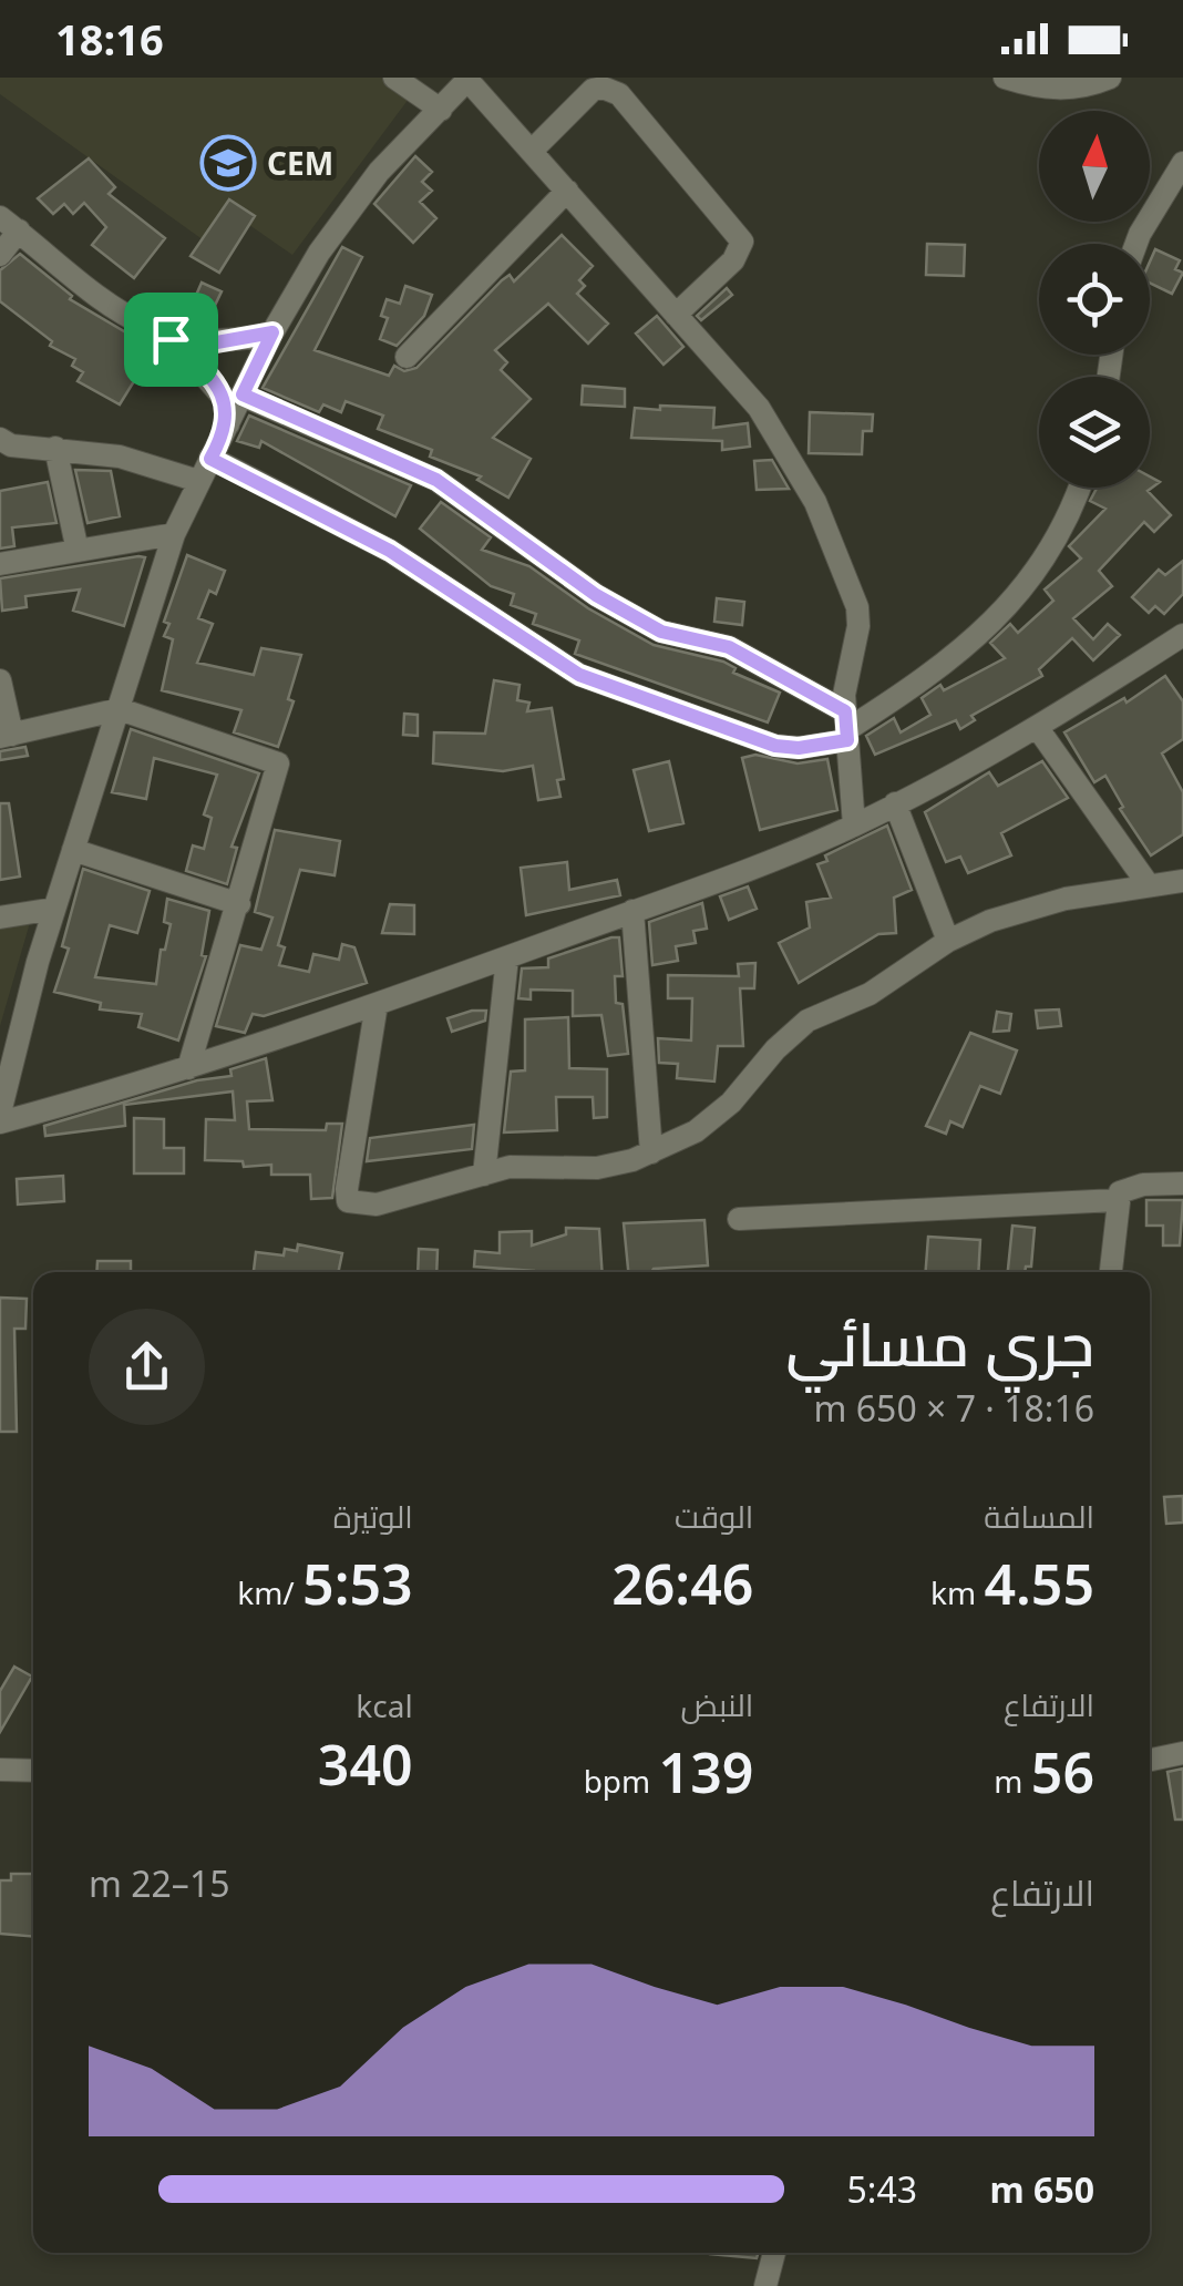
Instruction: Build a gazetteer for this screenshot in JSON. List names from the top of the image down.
{
  "places": {
    "school or university": ["CEM"]
  },
  "north": "top",
  "page": {
    "status": "18:16",
    "heading": ["جري مسائي", "18:16 · 7 × 650 m"],
    "stats": [
      ["المسافة", "4.55 km"],
      ["الوقت", "26:46"],
      ["الوتيرة", "5:53 /km"],
      ["الارتفاع", "56 m"],
      ["النبض", "139 bpm"],
      ["kcal", "340"]
    ],
    "chart": ["الارتفاع", "15–22 m"],
    "list": [
      {
        "name": "650 m",
        "note": "5:43"
      }
    ]
  }
}
